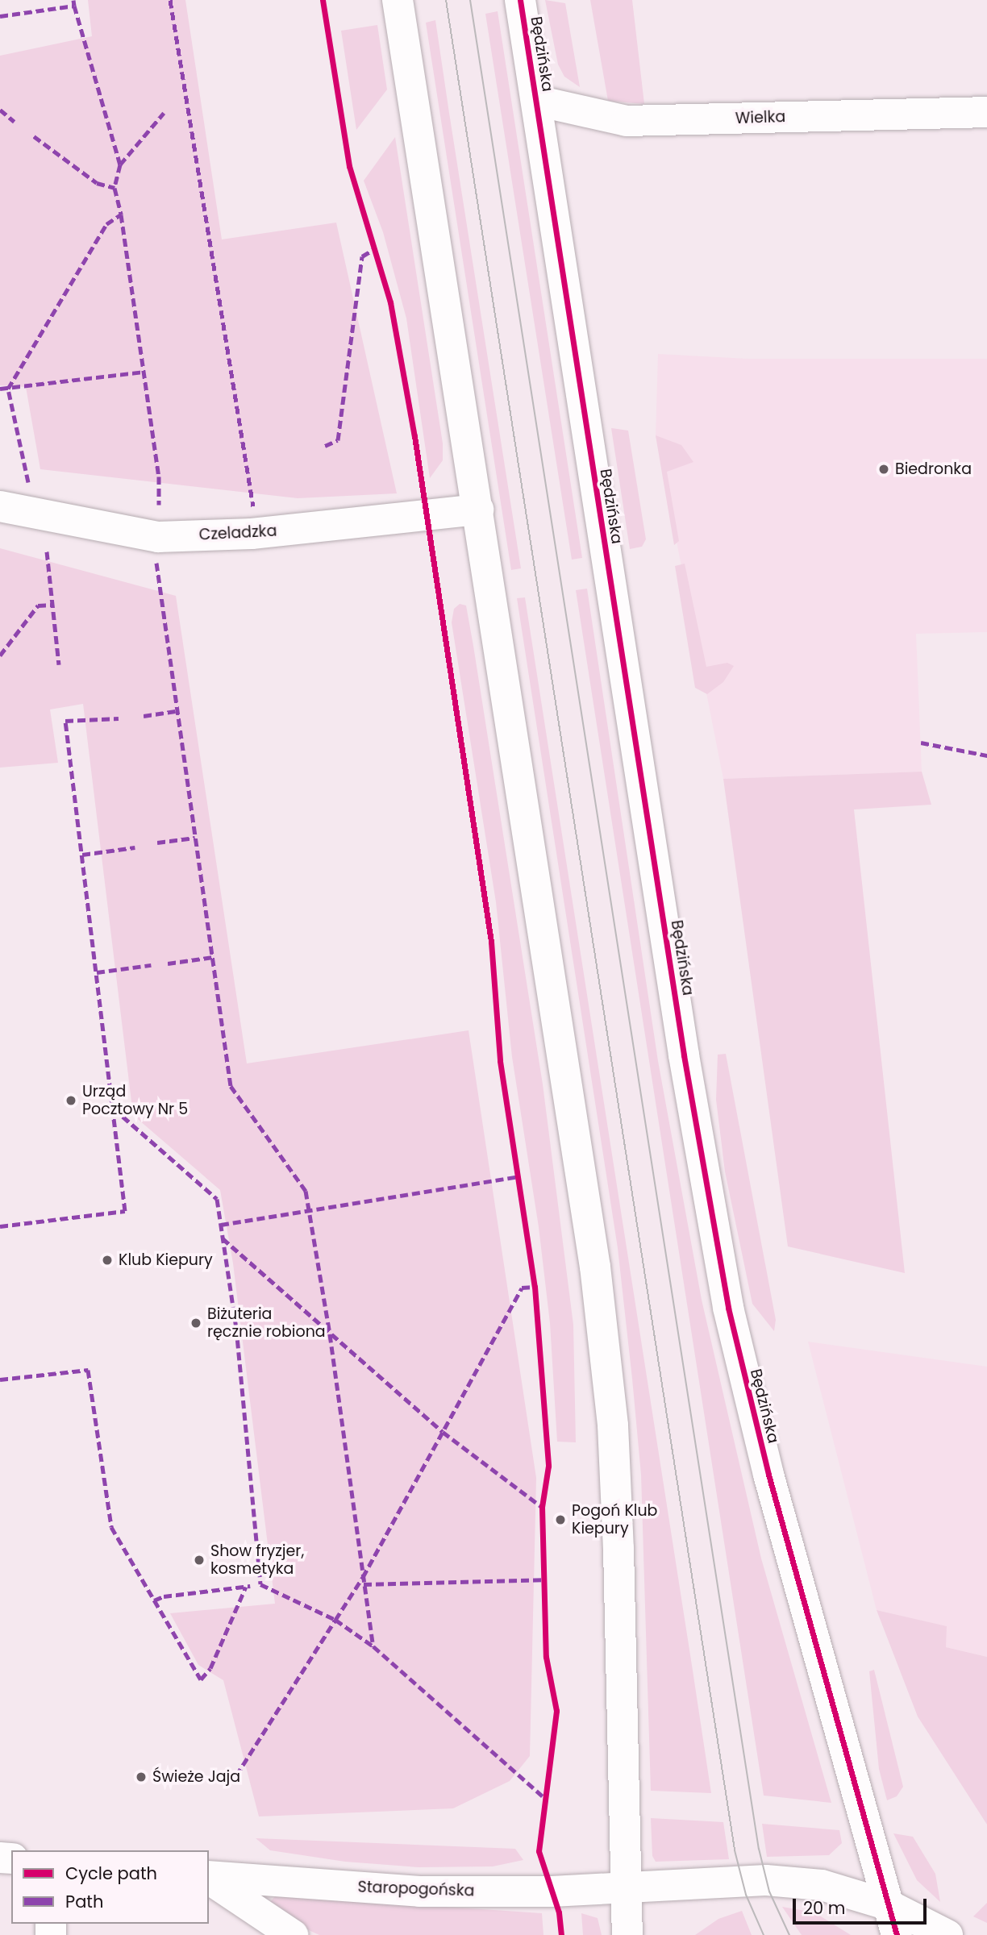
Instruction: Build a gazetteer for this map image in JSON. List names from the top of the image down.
{
  "streets": {
    "street": [
      "Będzińska",
      "Wielka",
      "Czeladzka",
      "Staropogońska"
    ]
  },
  "crossings": [
    ["Będzińska", "Wielka"],
    ["Będzińska", "Staropogońska"]
  ],
  "places": [
    "Biedronka",
    "Urząd Pocztowy Nr 5",
    "Klub Kiepury",
    "Biżuteria ręcznie robiona",
    "Pogoń Klub Kiepury",
    "Show fryzjer, kosmetyka",
    "Świeże Jaja"
  ],
  "legend": ["Cycle path", "Path"],
  "scale_bar": "20 m"
}
